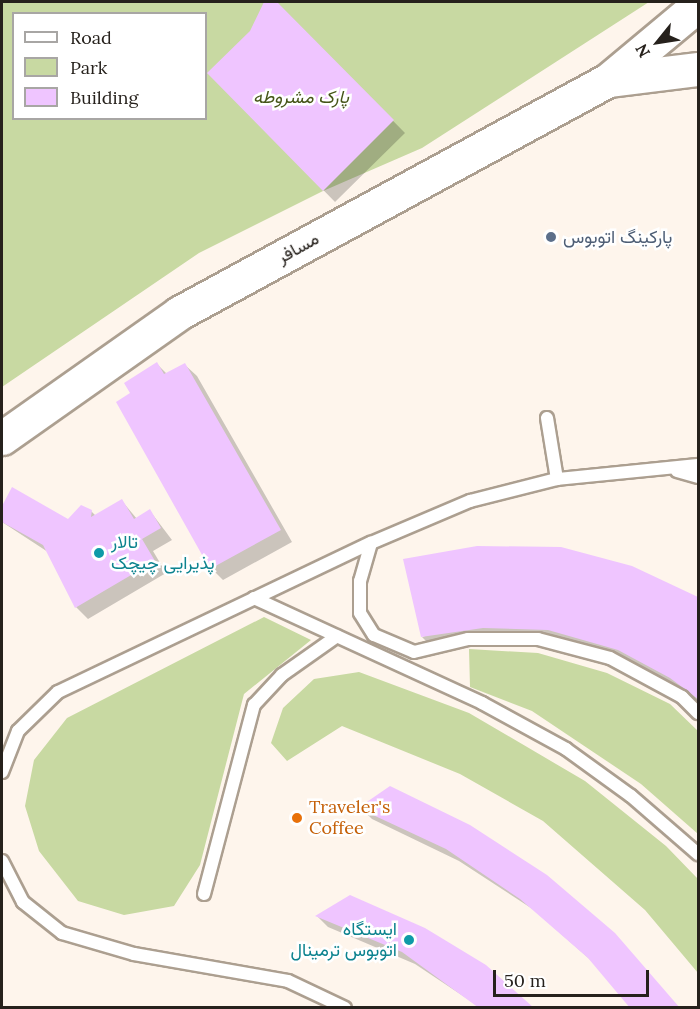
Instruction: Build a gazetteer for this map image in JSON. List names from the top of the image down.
{
  "streets": {
    "main road": ["مسافر"]
  },
  "parks": ["پارک مشروطه"],
  "places": [
    "پارکینگ اتوبوس",
    "تالار پذیرایی چیچک",
    "Traveler's Coffee",
    "ایستگاه اتوبوس ترمینال"
  ],
  "legend": ["Road", "Park", "Building"],
  "scale_bar": "50 m",
  "north": "bottom left"
}
